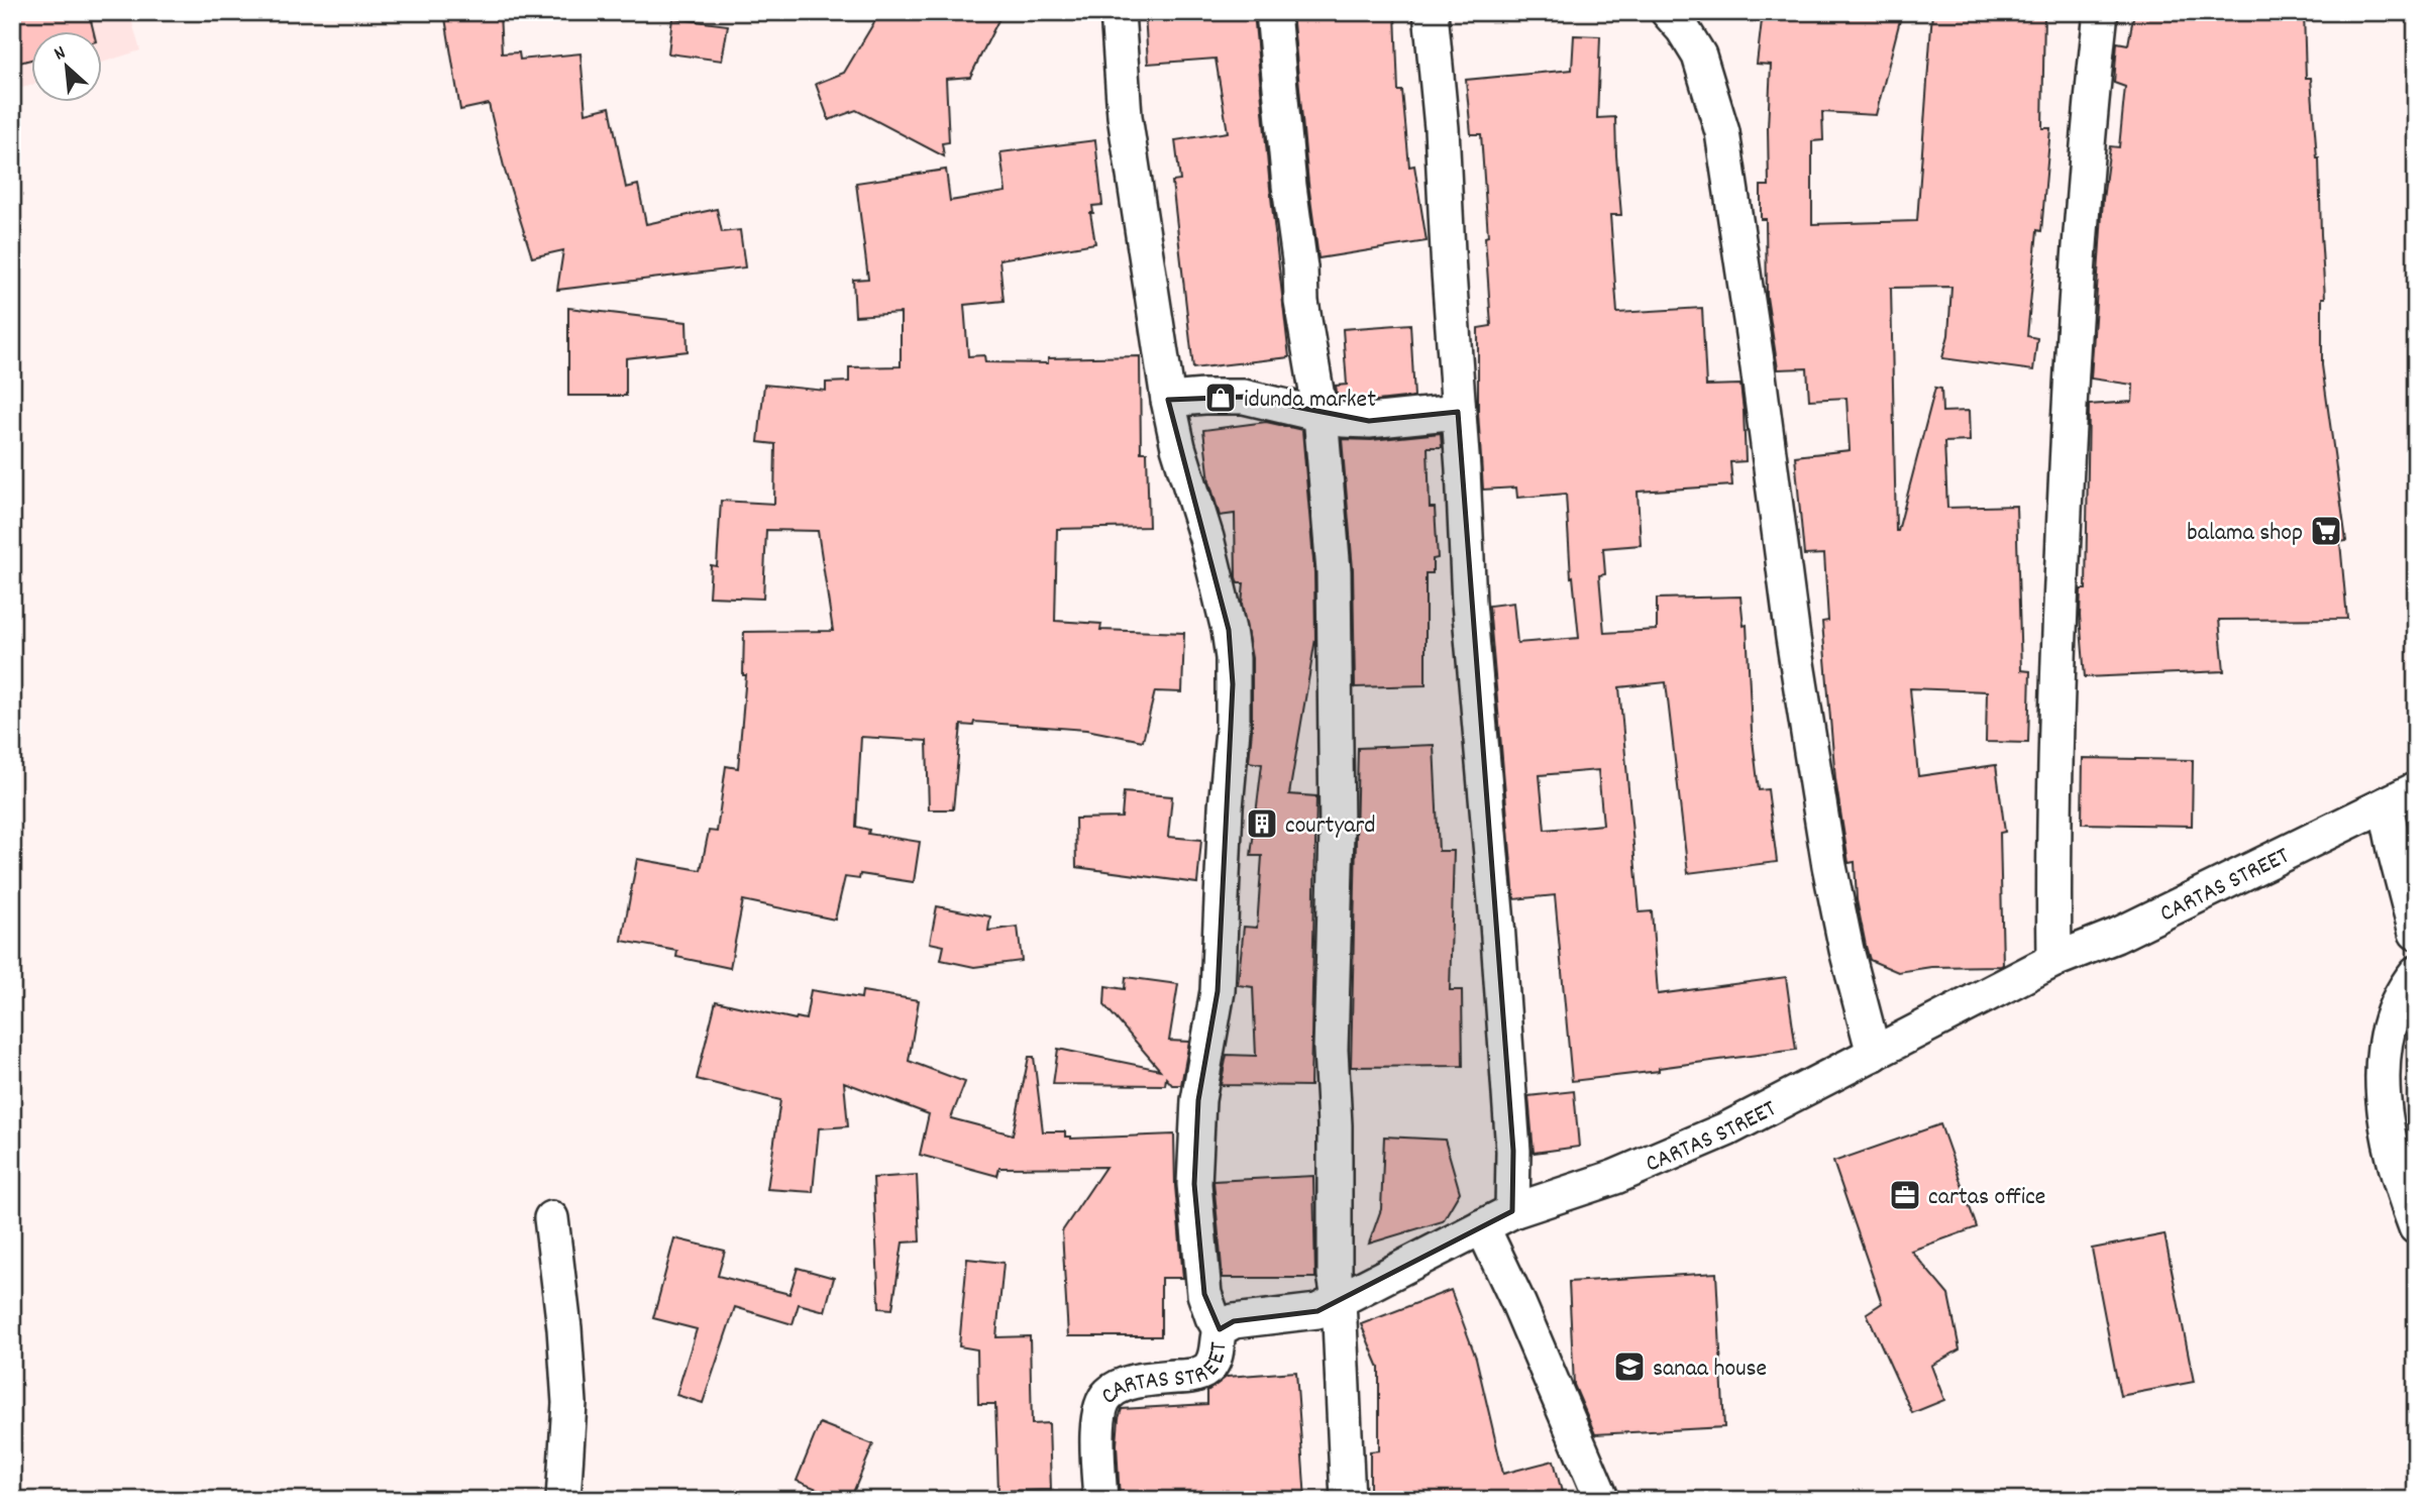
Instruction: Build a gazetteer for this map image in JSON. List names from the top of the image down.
{
  "streets": {
    "street": ["CARTAS STREET"]
  },
  "places": {
    "shop": ["idunda market"],
    "supermarket": ["balama shop"],
    "building": ["courtyard"],
    "office": ["cartas office"],
    "school or university": ["sanaa house"]
  },
  "north": "top left"
}
